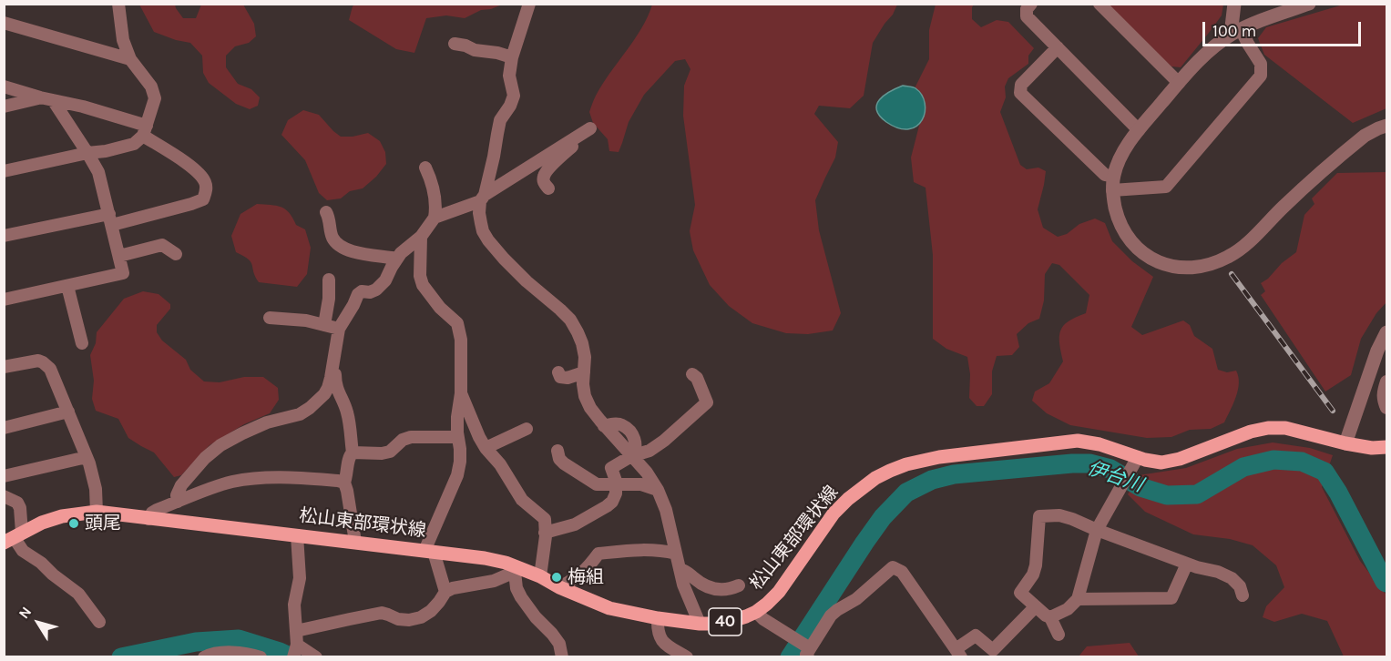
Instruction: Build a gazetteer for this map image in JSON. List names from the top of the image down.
{
  "streets": {
    "main road": ["松山東部環状線", "40"]
  },
  "water": ["伊台川"],
  "places": ["頭尾", "梅組"],
  "scale_bar": "100 m",
  "north": "top left"
}
